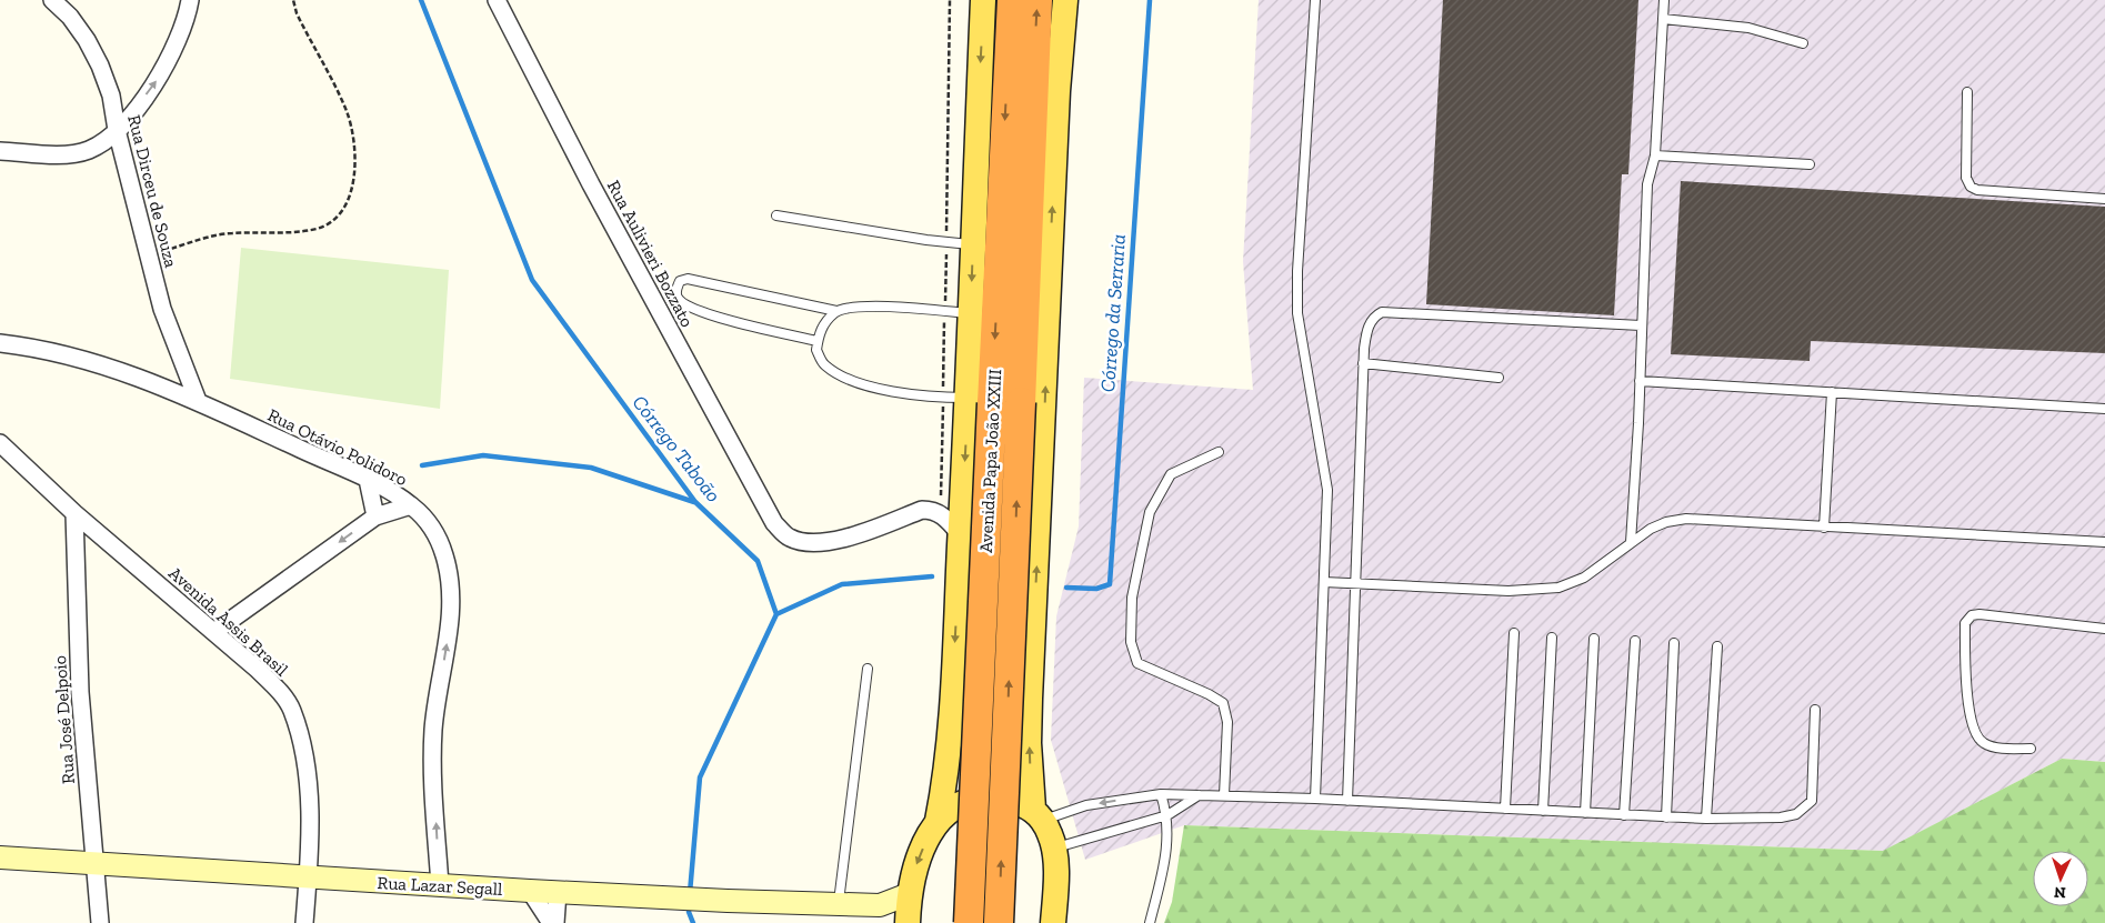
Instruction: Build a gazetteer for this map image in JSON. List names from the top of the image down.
{
  "streets": {
    "highway": ["Avenida Papa João XXIII"],
    "street": [
      "Rua Dirceu de Souza",
      "Rua Aulivieri Bozzato",
      "Rua Otávio Polidoro",
      "Avenida Assis Brasil",
      "Rua José Delpoio",
      "Rua Lazar Segall"
    ]
  },
  "crossings": [
    ["Rua Dirceu de Souza", "Rua Otávio Polidoro"],
    ["Rua Otávio Polidoro", "Rua Lazar Segall"],
    ["Avenida Assis Brasil", "Rua José Delpoio"],
    ["Avenida Assis Brasil", "Rua Lazar Segall"],
    ["Rua José Delpoio", "Rua Lazar Segall"]
  ],
  "one_way": ["Rua Otávio Polidoro"],
  "water": ["Córrego da Serraria", "Córrego Taboão"],
  "north": "bottom"
}
